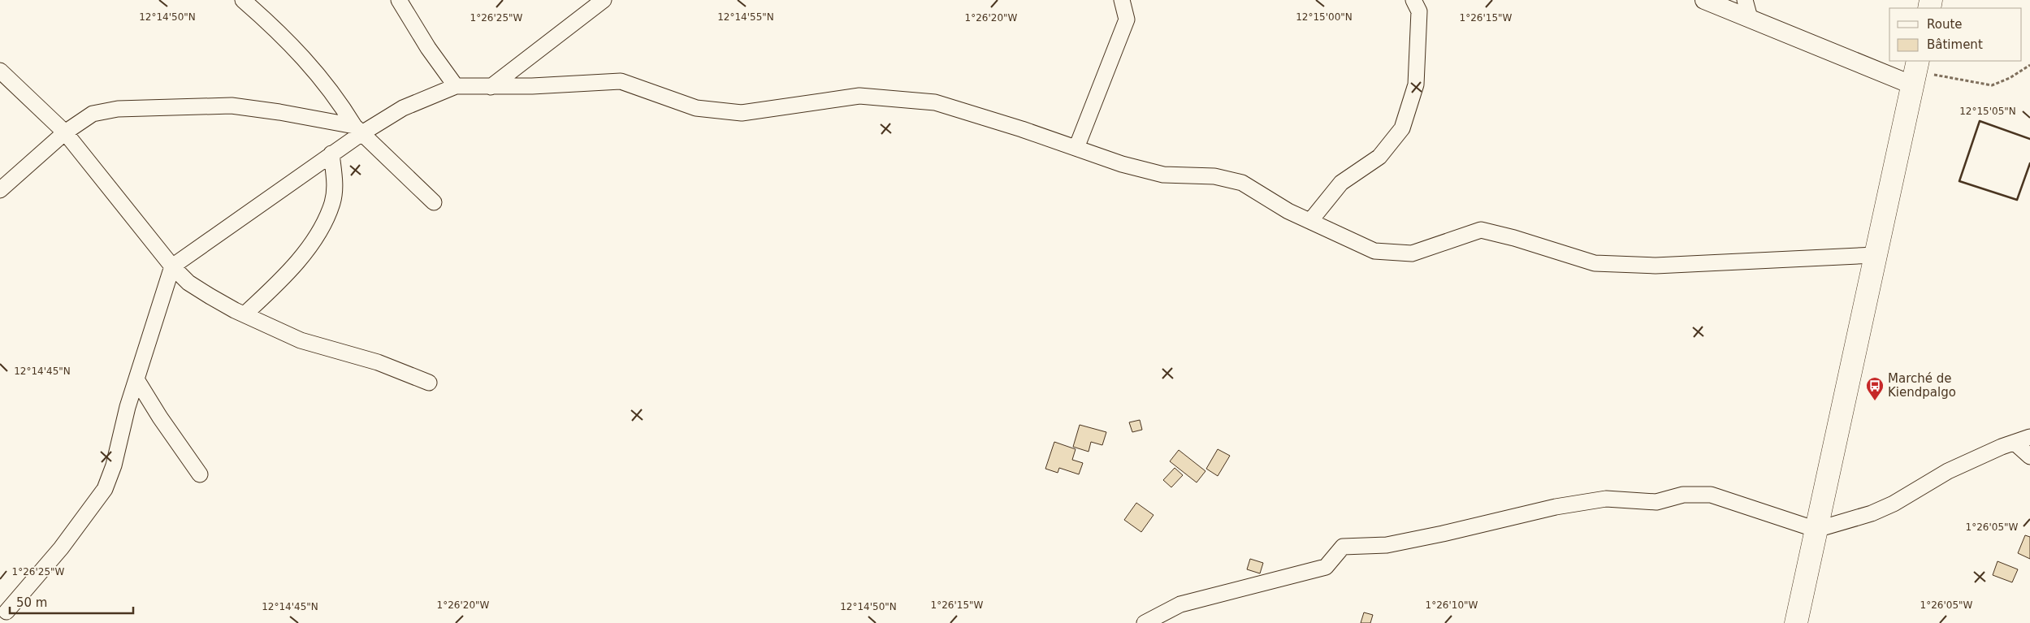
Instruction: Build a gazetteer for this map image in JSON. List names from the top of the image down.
{
  "places": {
    "bus stop": ["Marché de Kiendpalgo"]
  },
  "legend": ["Route", "Bâtiment"],
  "scale_bar": "50 m",
  "coordinates": [
    "12°14'50\"N",
    "12°14'55\"N",
    "12°15'00\"N",
    "1°26'25\"W",
    "1°26'20\"W",
    "1°26'15\"W",
    "12°15'05\"N",
    "12°14'45\"N",
    "1°26'05\"W",
    "1°26'10\"W"
  ]
}
